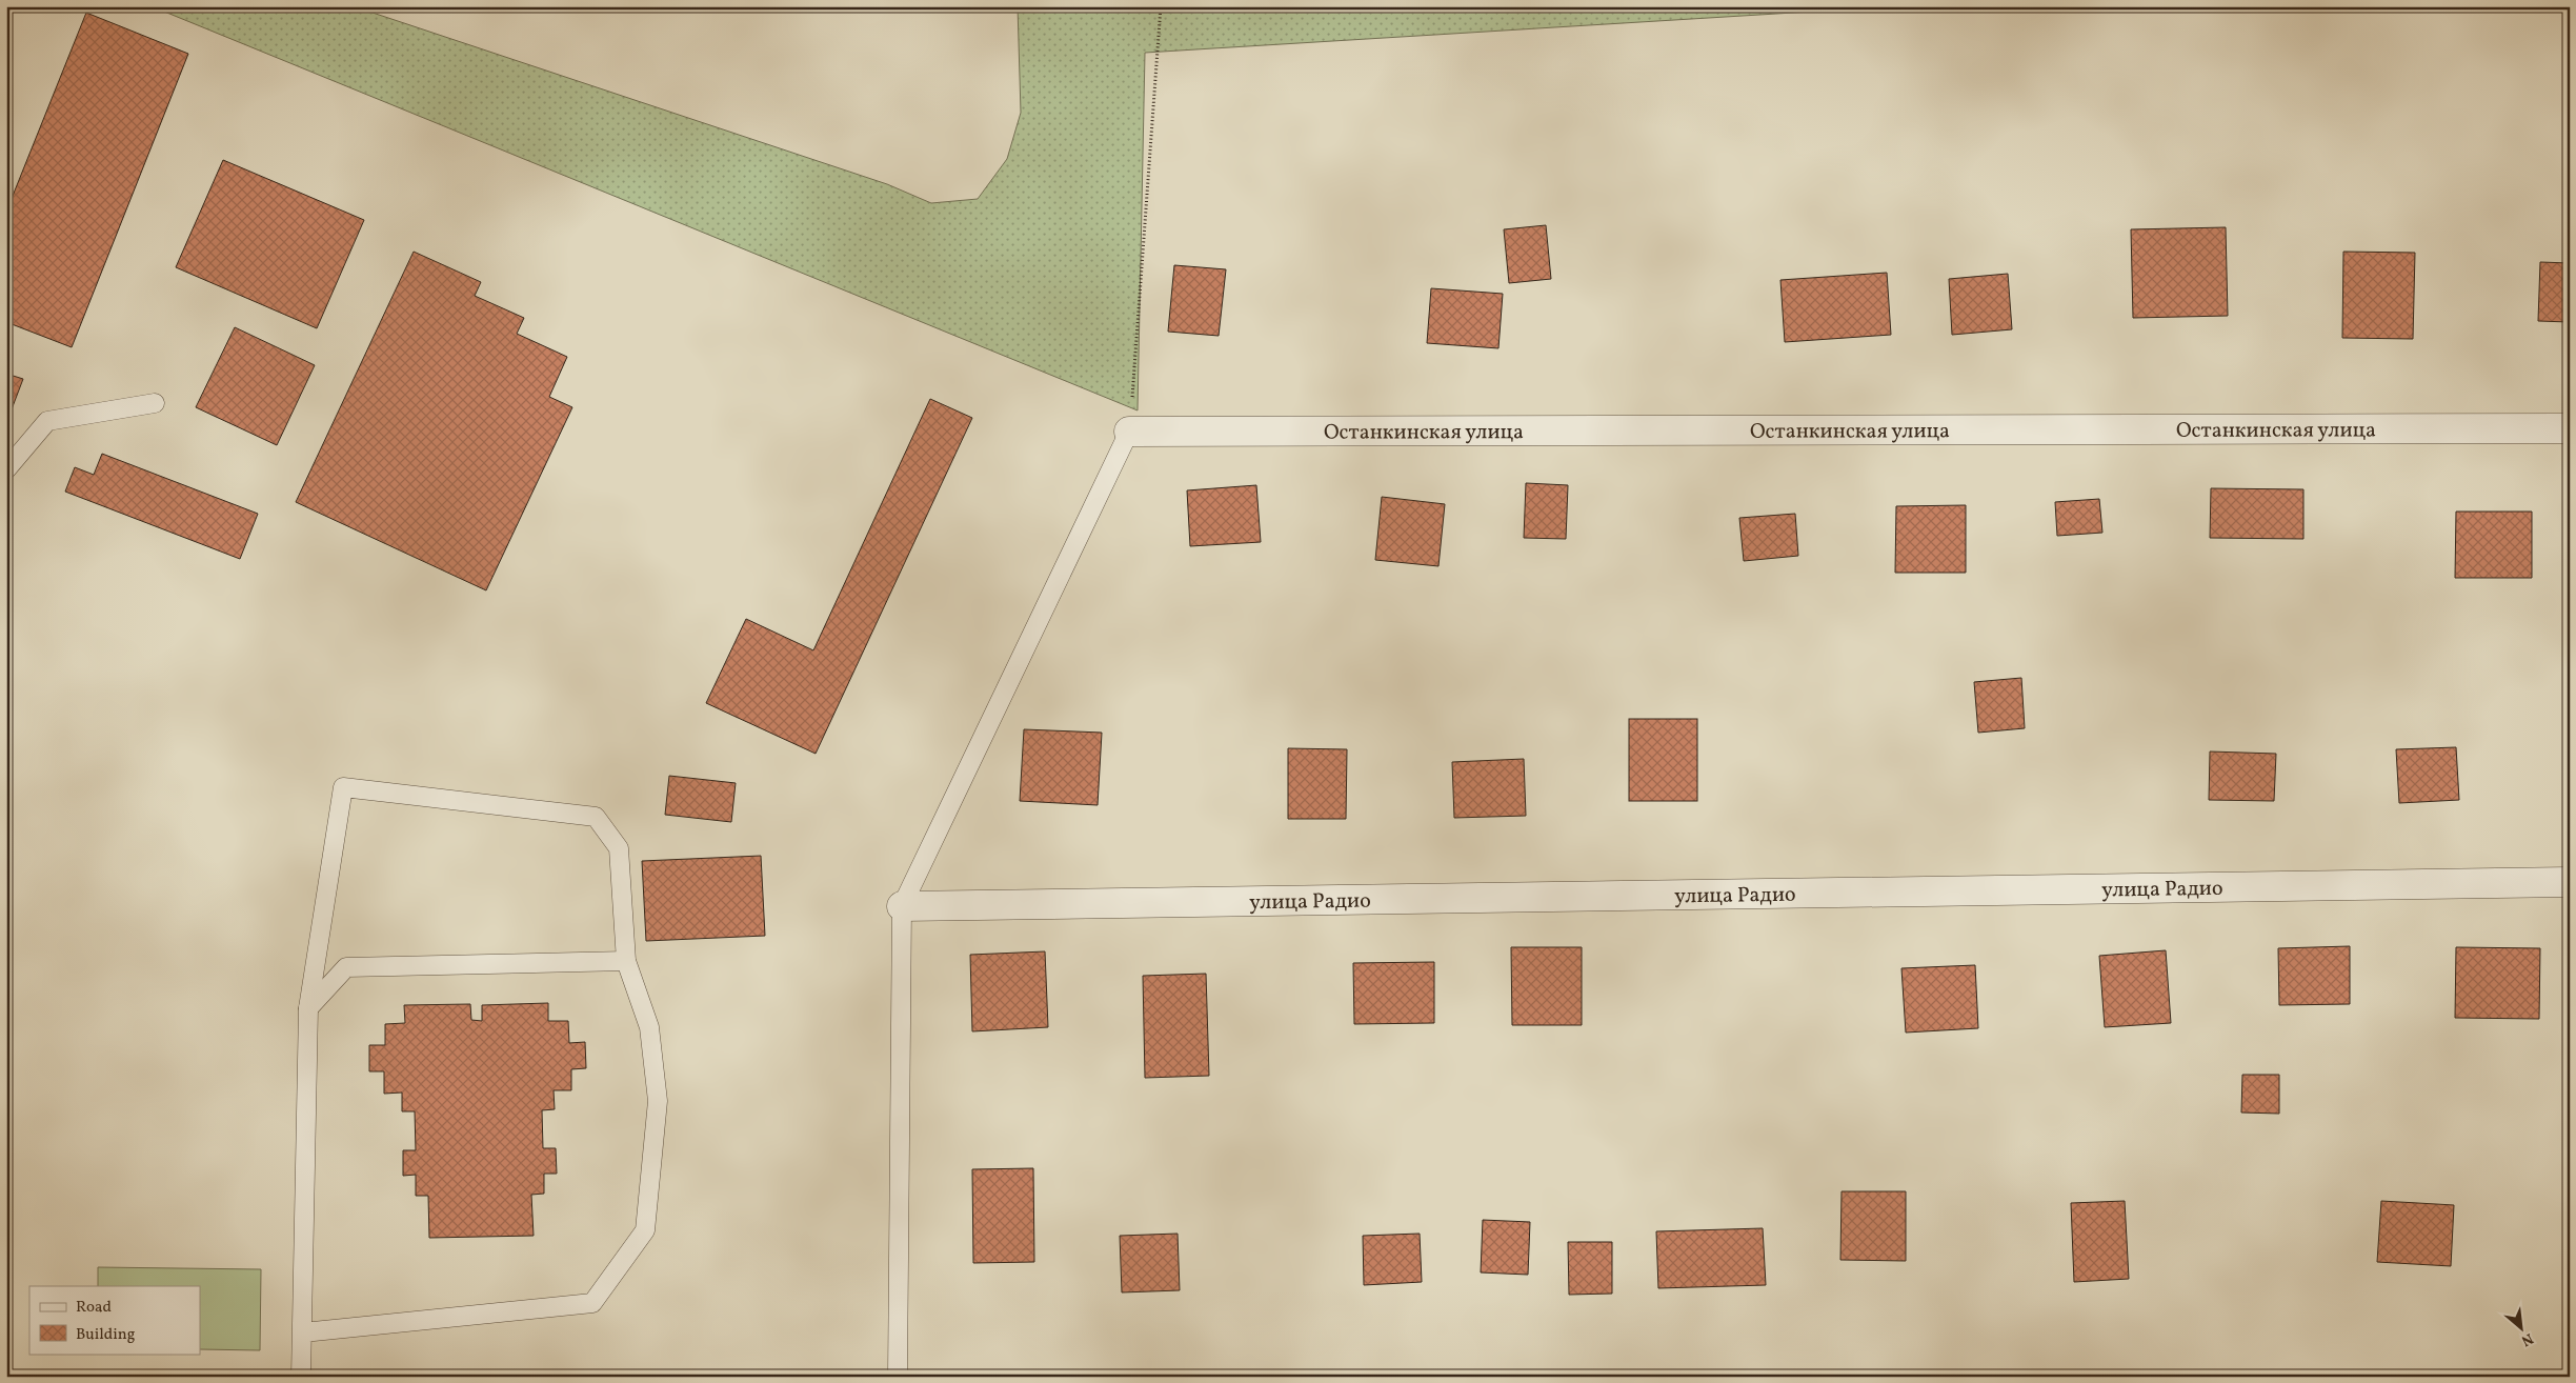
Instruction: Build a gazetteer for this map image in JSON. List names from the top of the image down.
{
  "streets": {
    "street": ["Останкинская улица", "улица Радио"]
  },
  "legend": ["Road", "Building"],
  "north": "bottom right"
}
